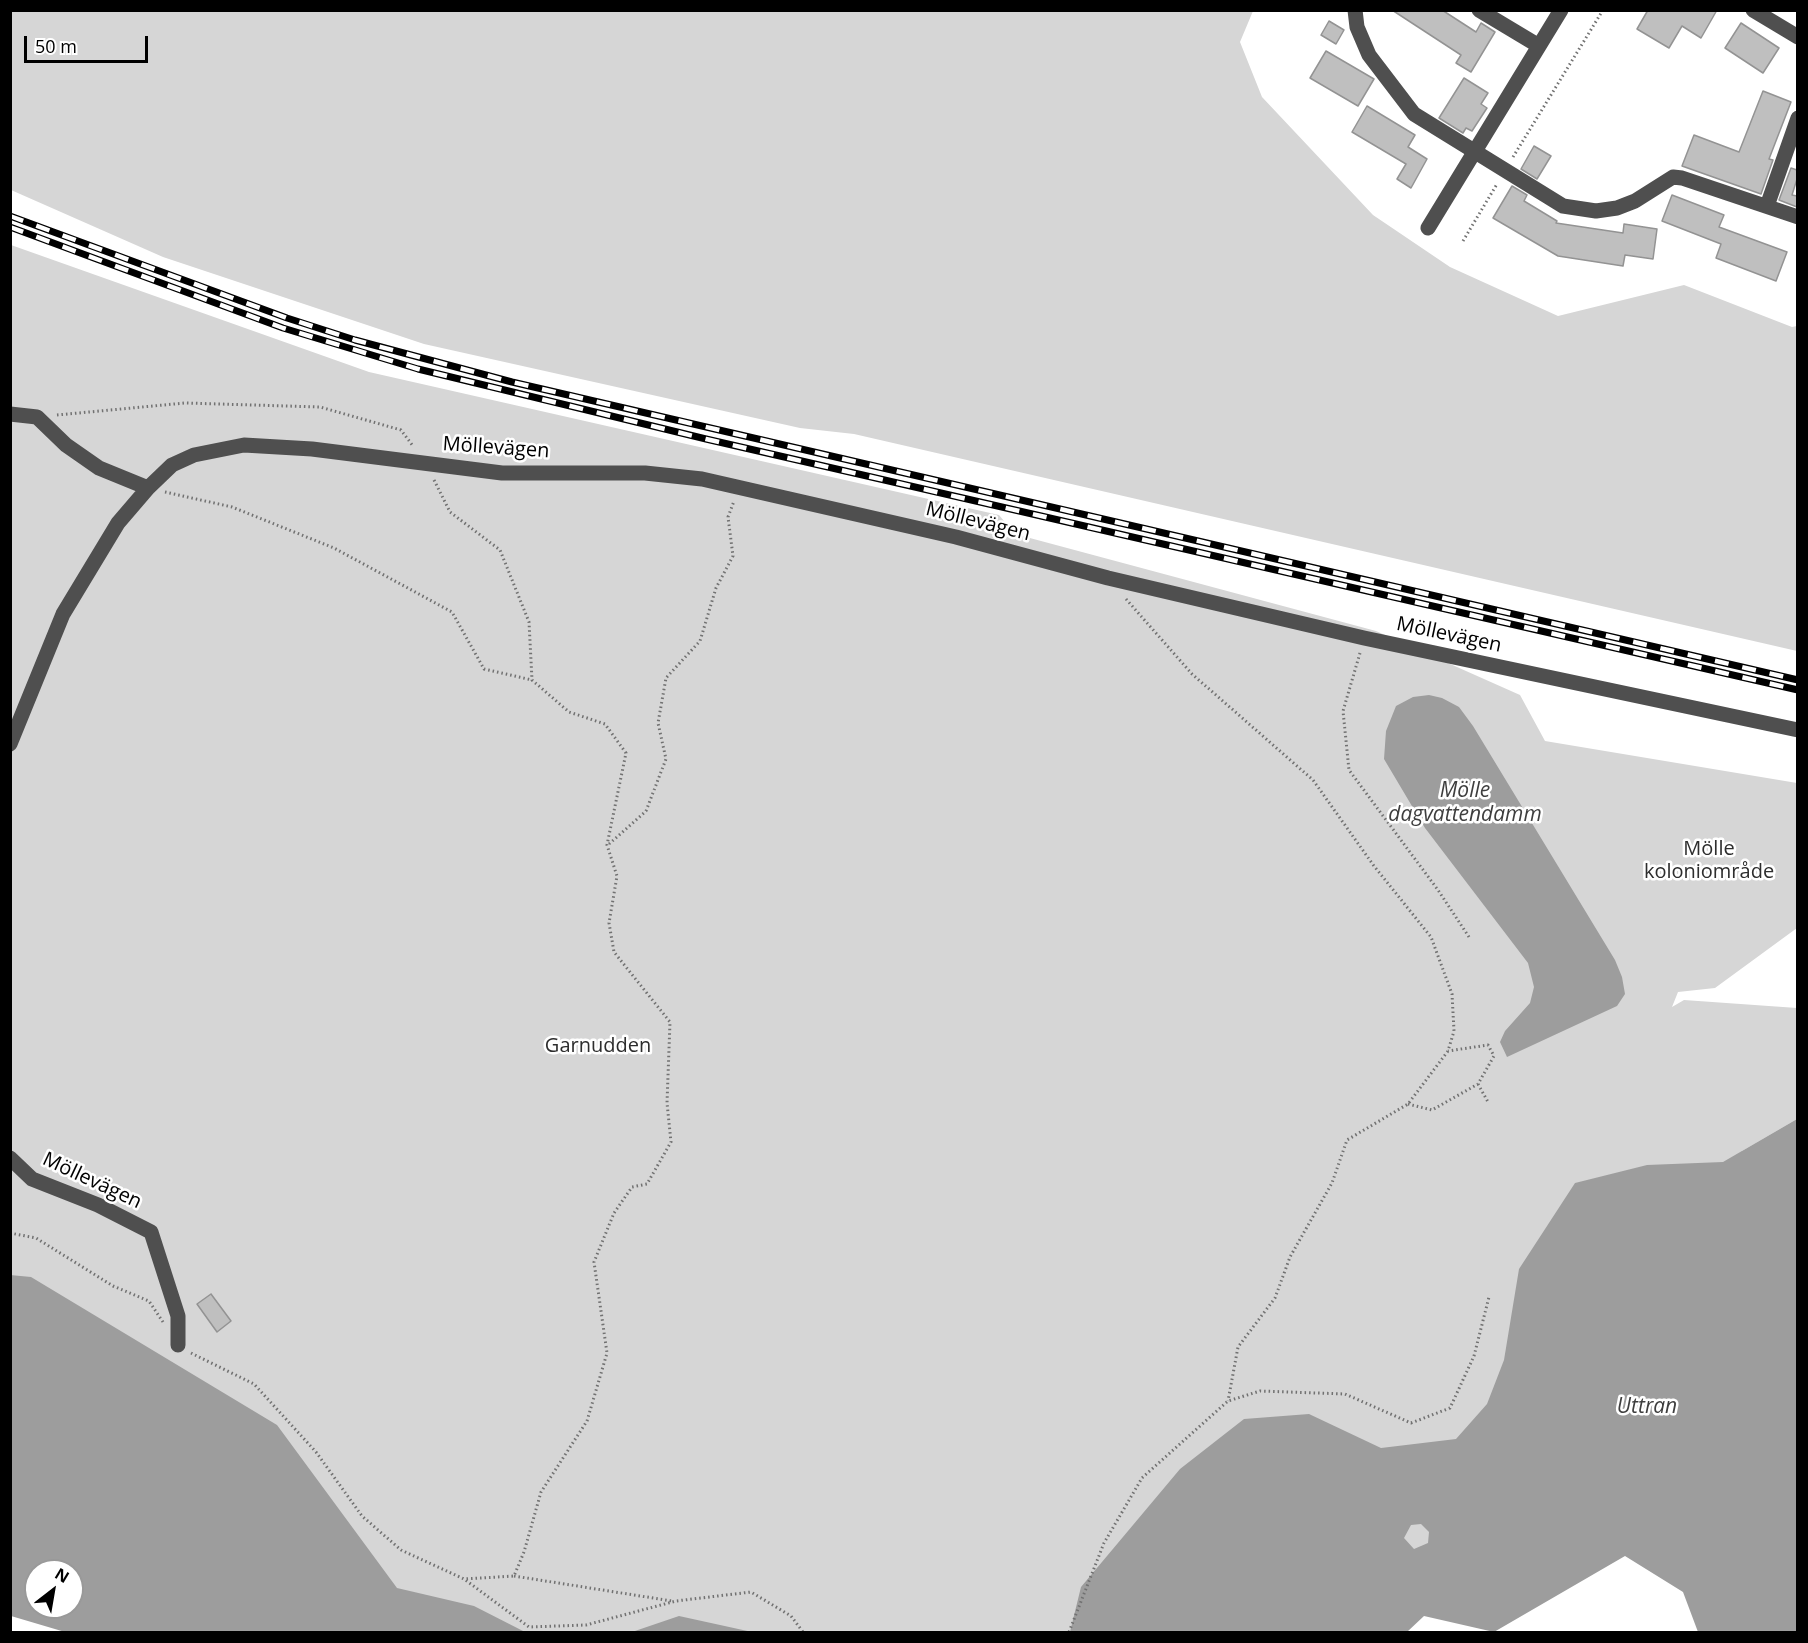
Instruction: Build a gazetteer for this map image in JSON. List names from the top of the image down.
{
  "streets": {
    "street": ["Möllevägen"]
  },
  "water": ["Mölle dagvattendamm", "Uttran"],
  "parks": ["Mölle koloniområde", "Garnudden"],
  "scale_bar": "50 m",
  "north": "top right"
}
